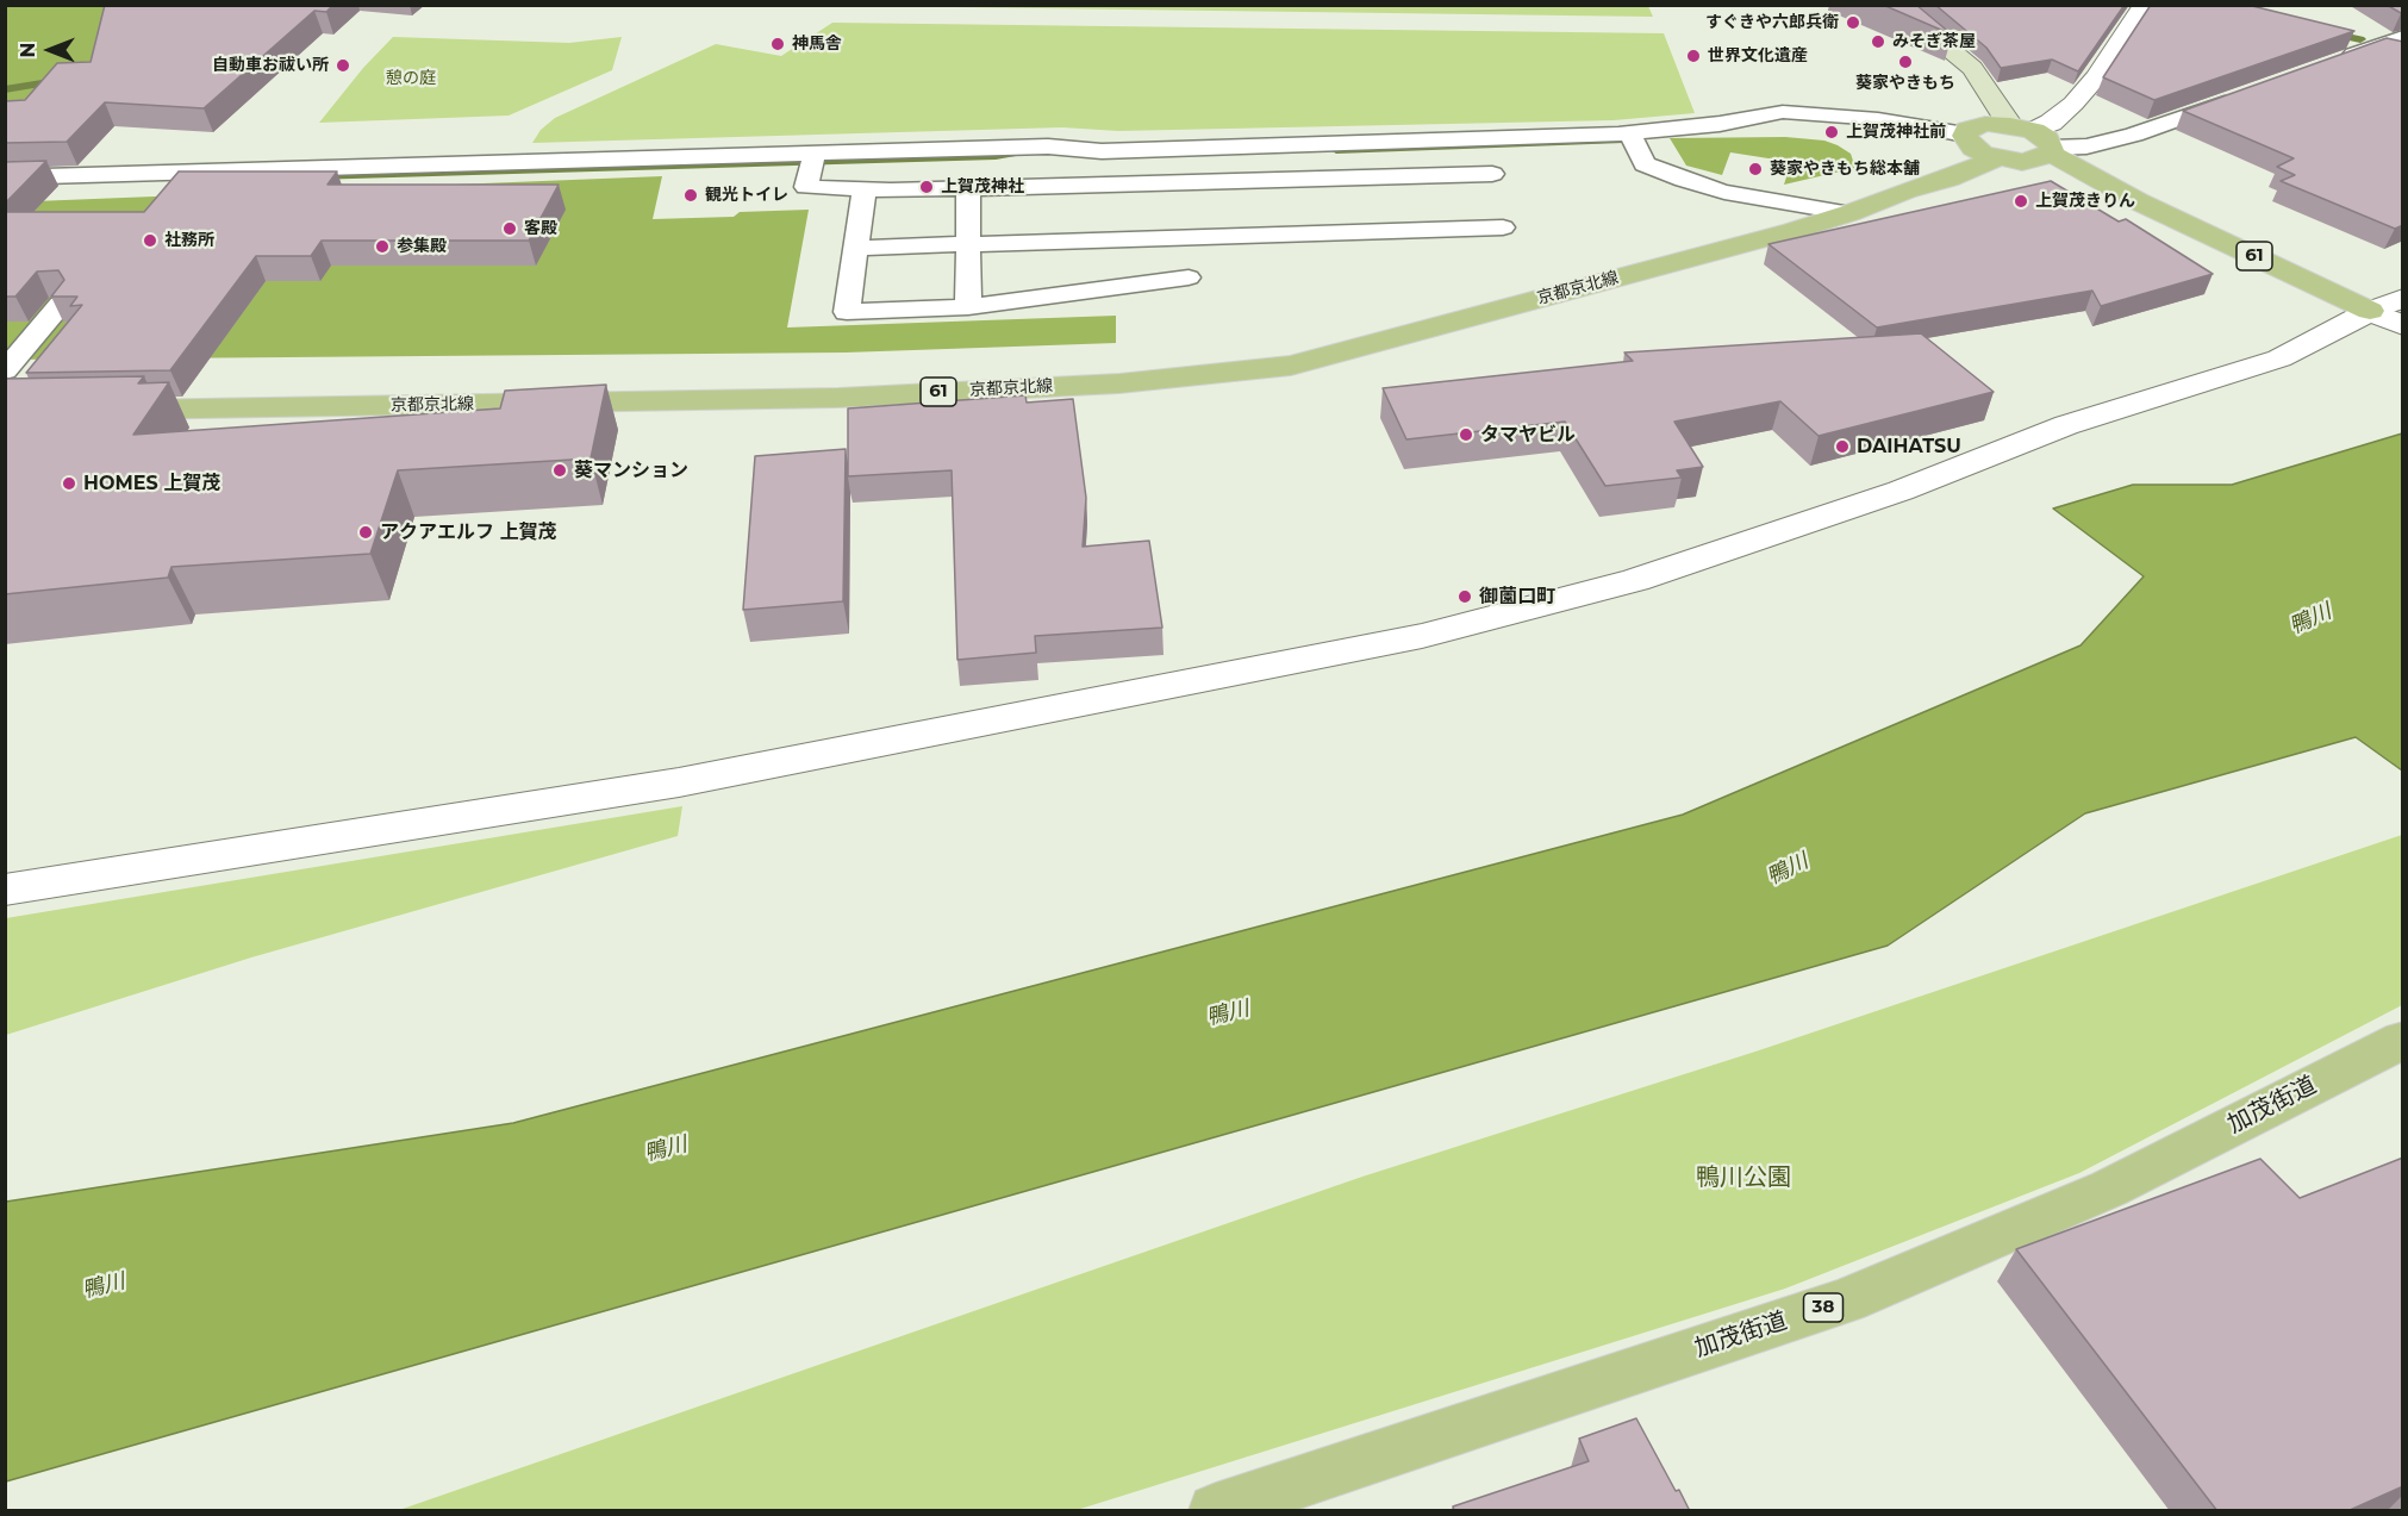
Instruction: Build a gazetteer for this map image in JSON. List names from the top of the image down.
{
  "streets": {
    "main road": [
      "61",
      "京都京北線",
      "加茂街道",
      "38"
    ]
  },
  "water": ["鴨川"],
  "parks": ["憩の庭", "鴨川公園"],
  "places": [
    "すぐきや六郎兵衛",
    "みそぎ茶屋",
    "神馬舎",
    "世界文化遺産",
    "葵家やきもち",
    "自動車お祓い所",
    "上賀茂神社前",
    "葵家やきもち総本舗",
    "上賀茂神社",
    "観光トイレ",
    "上賀茂きりん",
    "客殿",
    "社務所",
    "参集殿",
    "タマヤビル",
    "DAIHATSU",
    "葵マンション",
    "HOMES 上賀茂",
    "アクアエルフ 上賀茂",
    "御薗口町"
  ],
  "north": "left"
}
